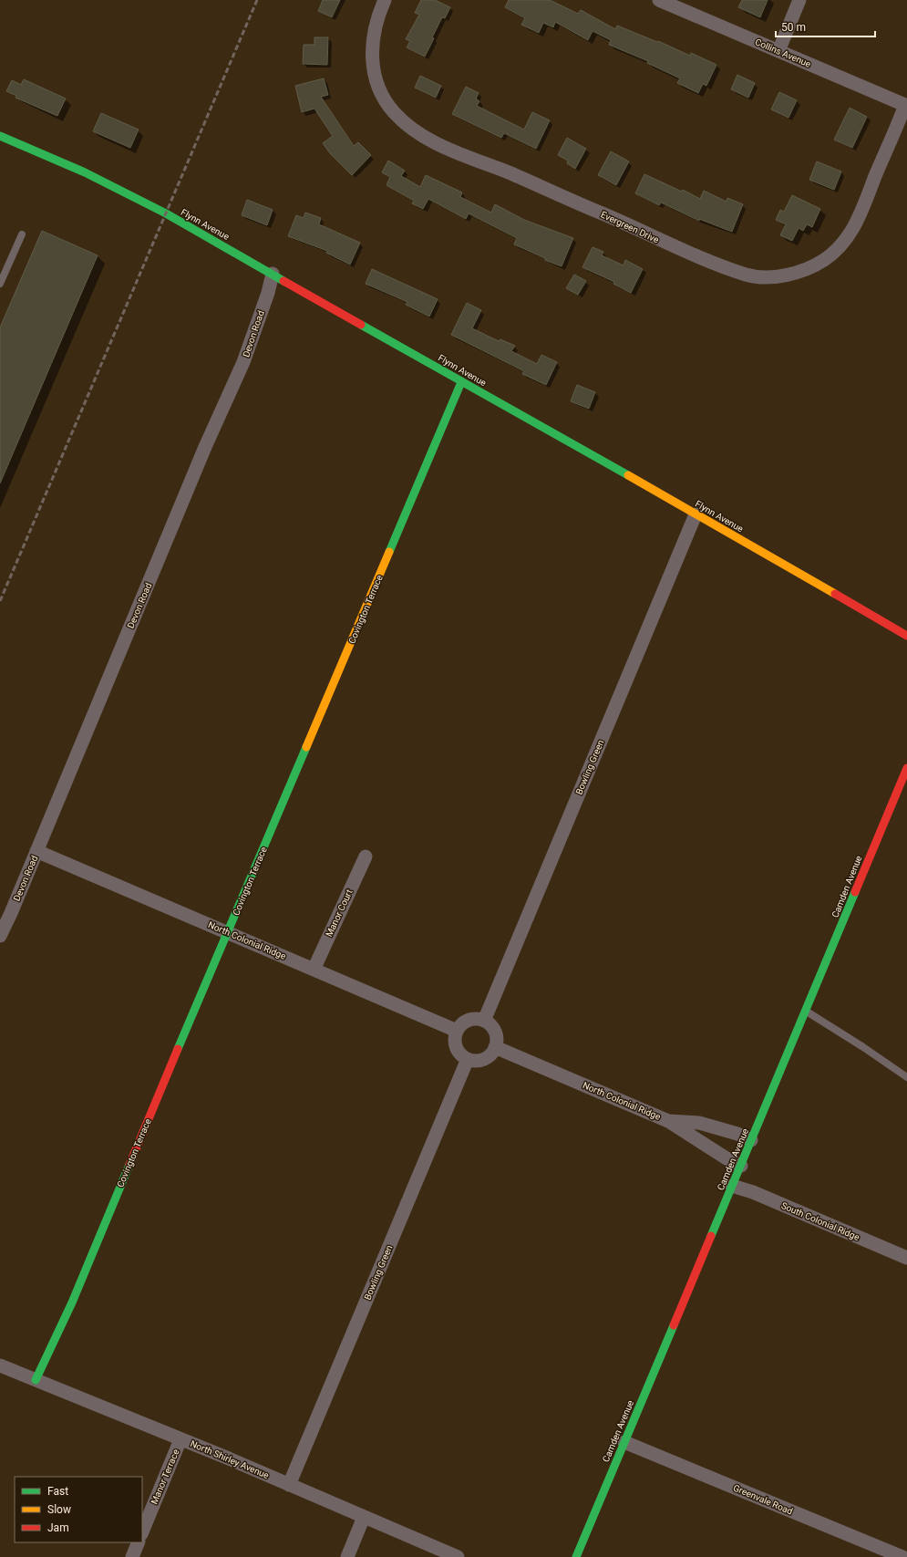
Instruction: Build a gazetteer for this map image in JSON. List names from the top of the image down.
{
  "streets": {
    "street": [
      "Collins Avenue",
      "Flynn Avenue",
      "Evergreen Drive",
      "Devon Road",
      "Covington Terrace",
      "Bowling Green",
      "Camden Avenue",
      "Manor Court",
      "North Colonial Ridge",
      "South Colonial Ridge",
      "North Shirley Avenue",
      "Manor Terrace",
      "Greenvale Road"
    ]
  },
  "crossings": [
    ["Collins Avenue", "Evergreen Drive"],
    ["Flynn Avenue", "Devon Road"],
    ["Flynn Avenue", "Covington Terrace"],
    ["Flynn Avenue", "Bowling Green"],
    ["Devon Road", "North Colonial Ridge"],
    ["Covington Terrace", "North Colonial Ridge"],
    ["Covington Terrace", "North Shirley Avenue"],
    ["Bowling Green", "North Colonial Ridge"],
    ["Bowling Green", "North Shirley Avenue"],
    ["Camden Avenue", "North Colonial Ridge"],
    ["Camden Avenue", "South Colonial Ridge"],
    ["Camden Avenue", "Greenvale Road"],
    ["Manor Court", "North Colonial Ridge"],
    ["North Shirley Avenue", "Manor Terrace"]
  ],
  "legend": ["Fast", "Slow", "Jam"],
  "scale_bar": "50 m"
}
